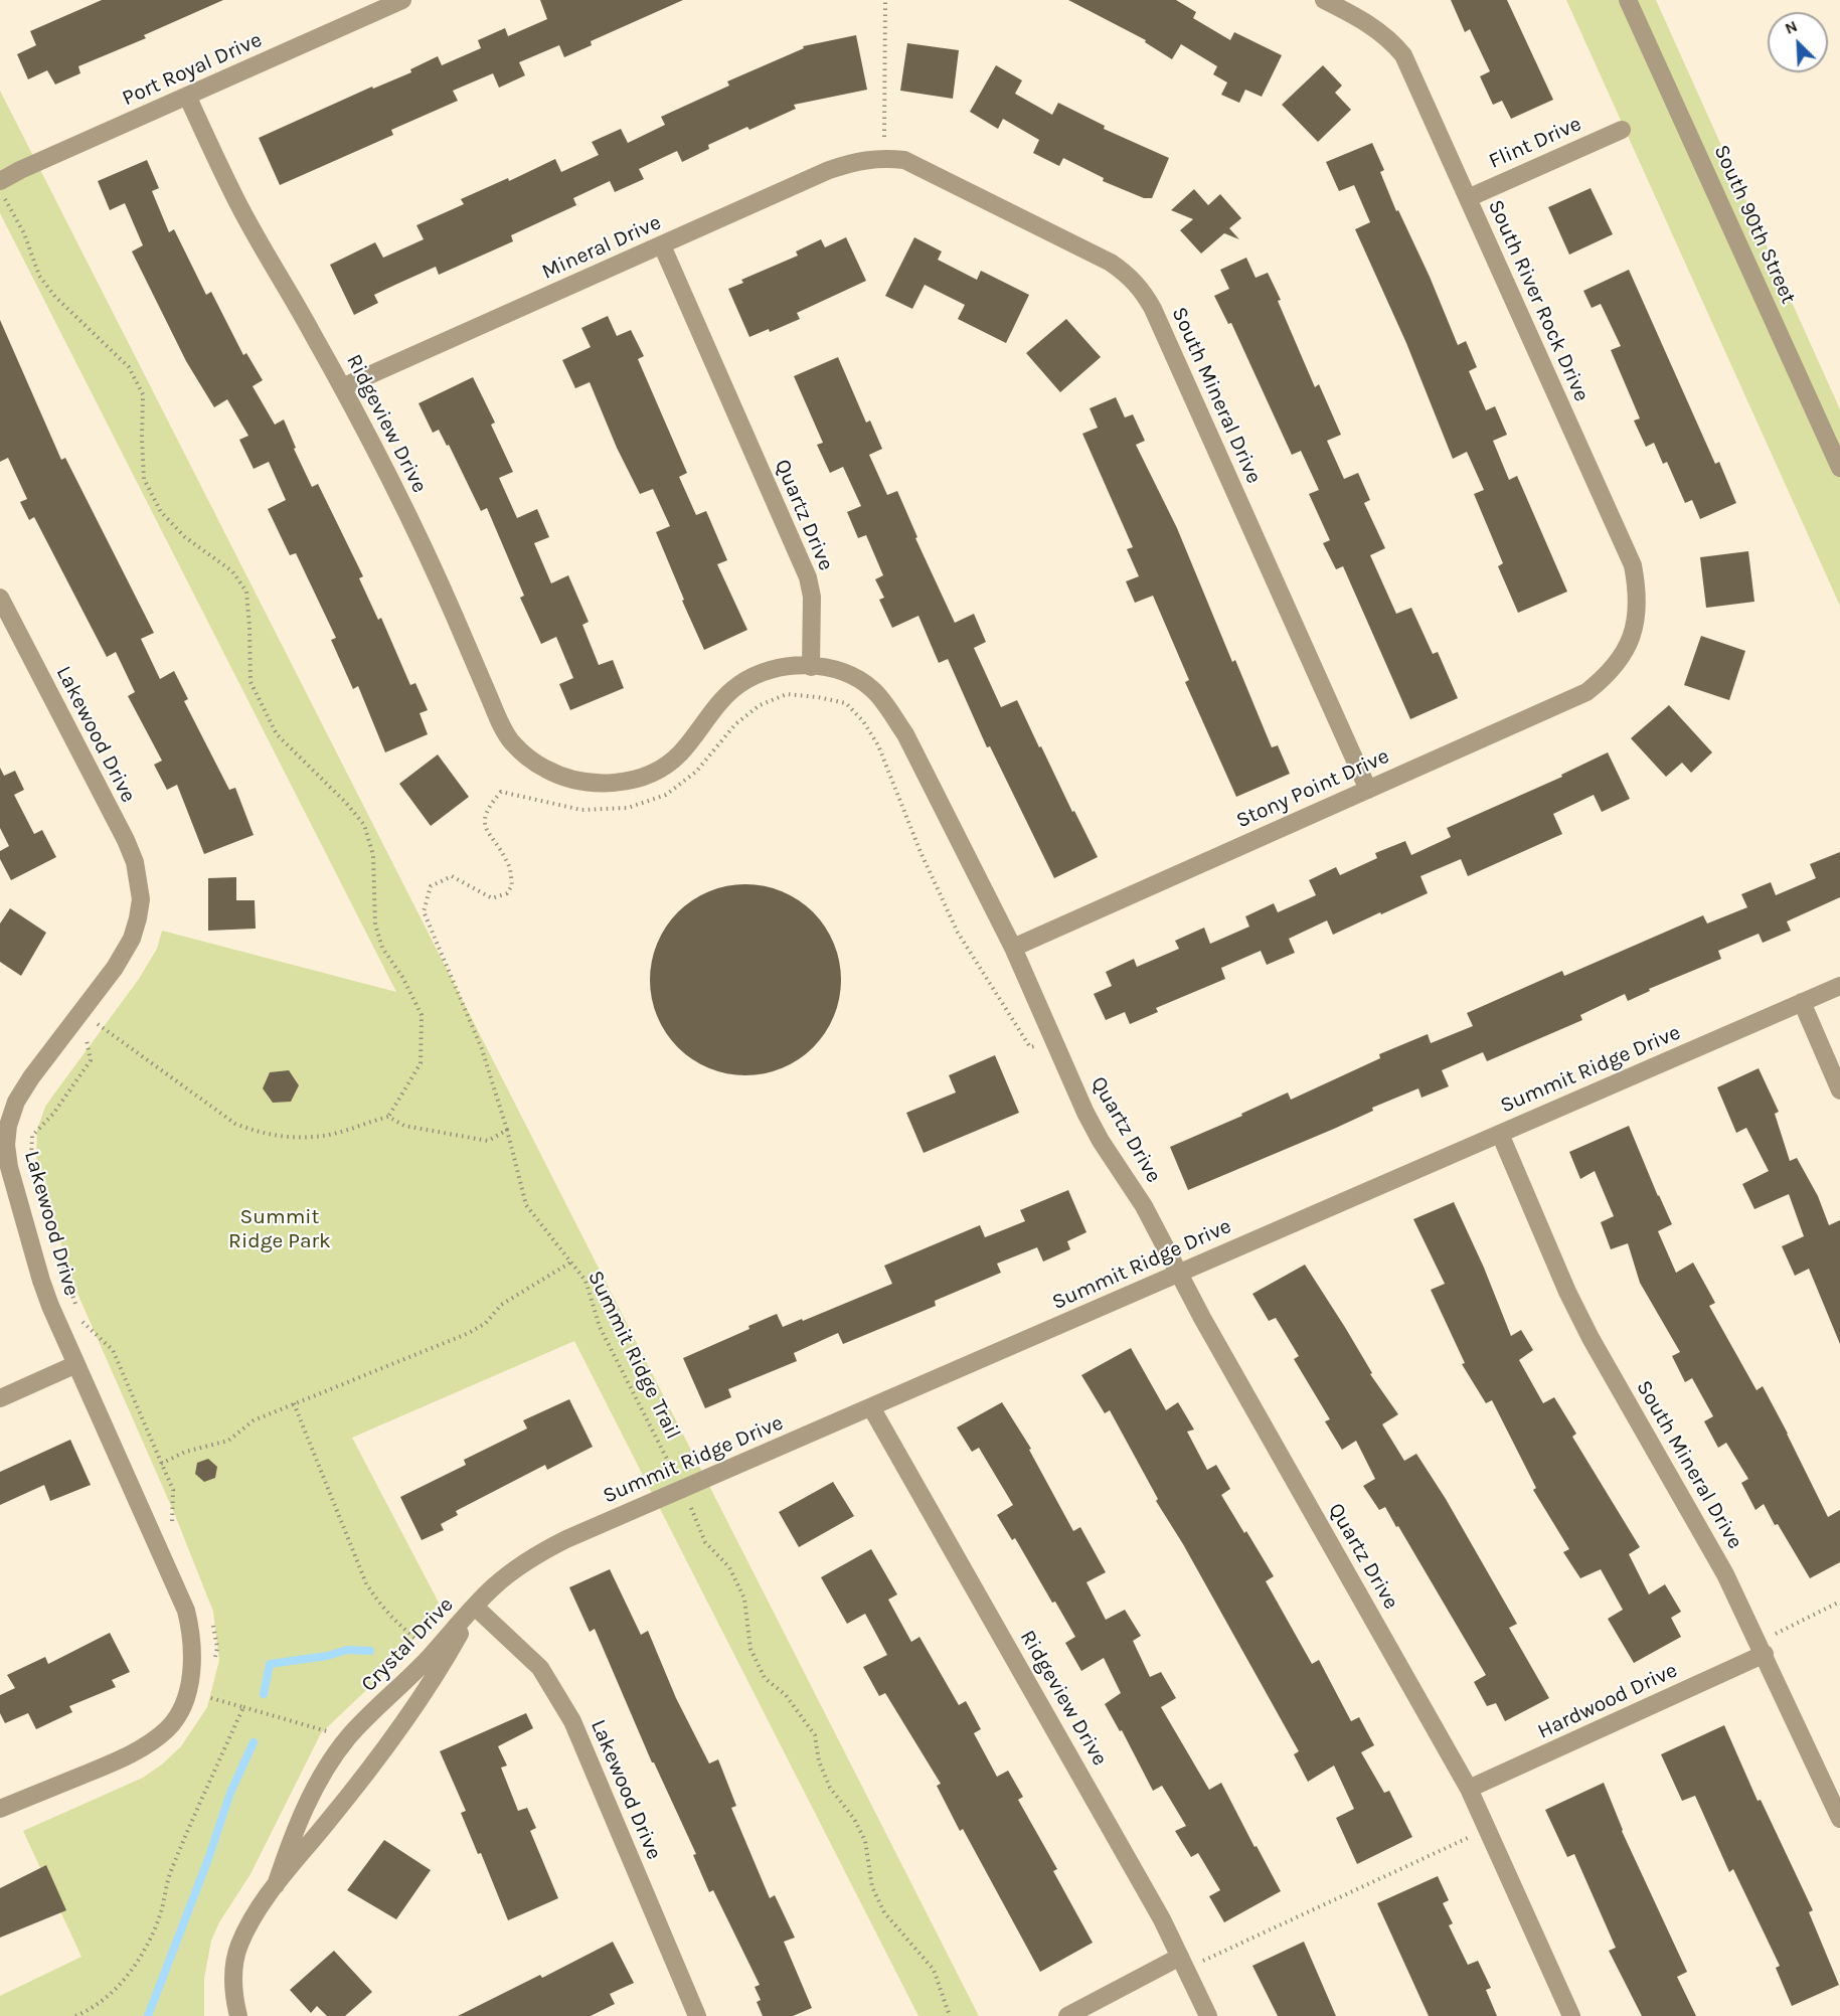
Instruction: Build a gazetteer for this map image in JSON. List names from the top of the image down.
{
  "streets": {
    "street": [
      "Port Royal Drive",
      "Flint Drive",
      "South 90th Street",
      "Mineral Drive",
      "South River Rock Drive",
      "South Mineral Drive",
      "Ridgeview Drive",
      "Quartz Drive",
      "Lakewood Drive",
      "Stony Point Drive",
      "Summit Ridge Drive",
      "Crystal Drive",
      "Hardwood Drive"
    ],
    "path": ["Summit Ridge Trail"]
  },
  "crossings": [
    ["Port Royal Drive", "Ridgeview Drive"],
    ["Flint Drive", "South River Rock Drive"],
    ["Mineral Drive", "South Mineral Drive"],
    ["Mineral Drive", "Ridgeview Drive"],
    ["Mineral Drive", "Quartz Drive"],
    ["South River Rock Drive", "Stony Point Drive"],
    ["South Mineral Drive", "Stony Point Drive"],
    ["South Mineral Drive", "Summit Ridge Drive"],
    ["South Mineral Drive", "Hardwood Drive"],
    ["Ridgeview Drive", "Quartz Drive"],
    ["Ridgeview Drive", "Summit Ridge Drive"],
    ["Quartz Drive", "Stony Point Drive"],
    ["Quartz Drive", "Summit Ridge Drive"],
    ["Quartz Drive", "Summit Ridge Trail"],
    ["Quartz Drive", "Hardwood Drive"],
    ["Lakewood Drive", "Summit Ridge Drive"],
    ["Lakewood Drive", "Crystal Drive"],
    ["Summit Ridge Drive", "Summit Ridge Trail"],
    ["Summit Ridge Drive", "Crystal Drive"]
  ],
  "parks": ["Summit Ridge Park"],
  "north": "top left"
}
